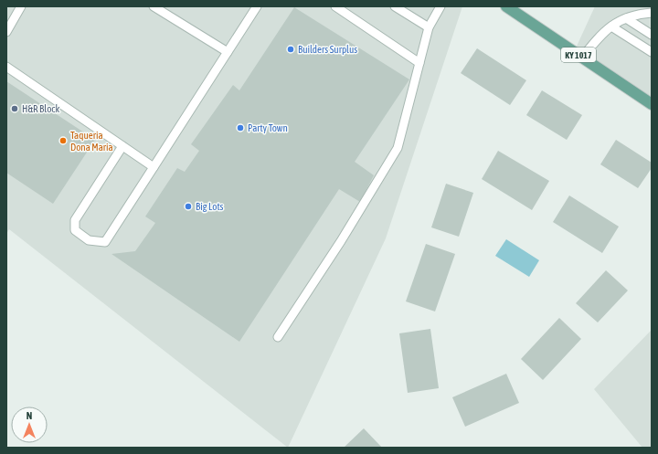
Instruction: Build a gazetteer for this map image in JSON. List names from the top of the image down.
{
  "streets": {
    "main road": ["KY 1017"]
  },
  "places": [
    "Builders Surplus",
    "H&R Block",
    "Party Town",
    "Taqueria Dona Maria",
    "Big Lots"
  ],
  "north": "top"
}
